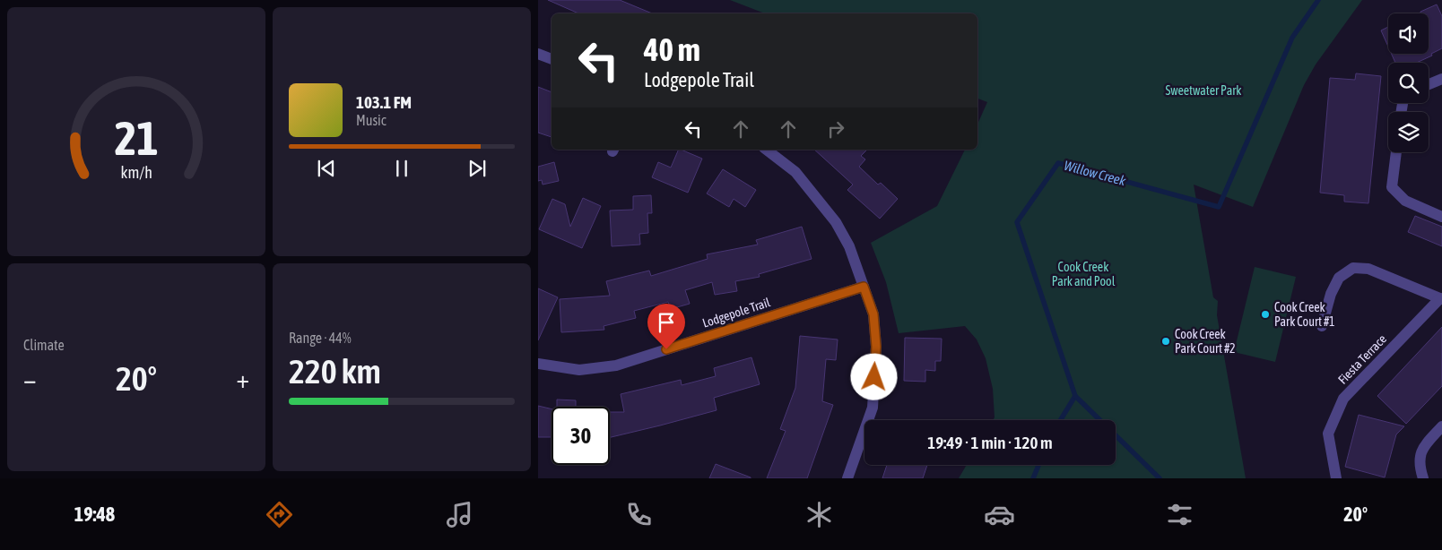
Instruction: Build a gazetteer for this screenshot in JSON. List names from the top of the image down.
{
  "streets": {
    "street": ["Lodgepole Trail", "Fiesta Terrace"]
  },
  "water": ["Willow Creek"],
  "parks": ["Sweetwater Park", "Cook Creek Park and Pool"],
  "places": ["Cook Creek Park Court #1", "Cook Creek Park Court #2"],
  "page": {
    "turn": ["40 m", "Lodgepole Trail"],
    "song": ["103.1 FM", "Music"],
    "tile": [
      "Climate",
      ["Range · 44%", "220 km"]
    ],
    "heat": ["−", "20°", "+"],
    "limit": "30",
    "trip": "19:49 · 1 min · 120 m",
    "tabs": ["19:48", "20°"],
    "gauge": ["21", "km/h"]
  }
}
